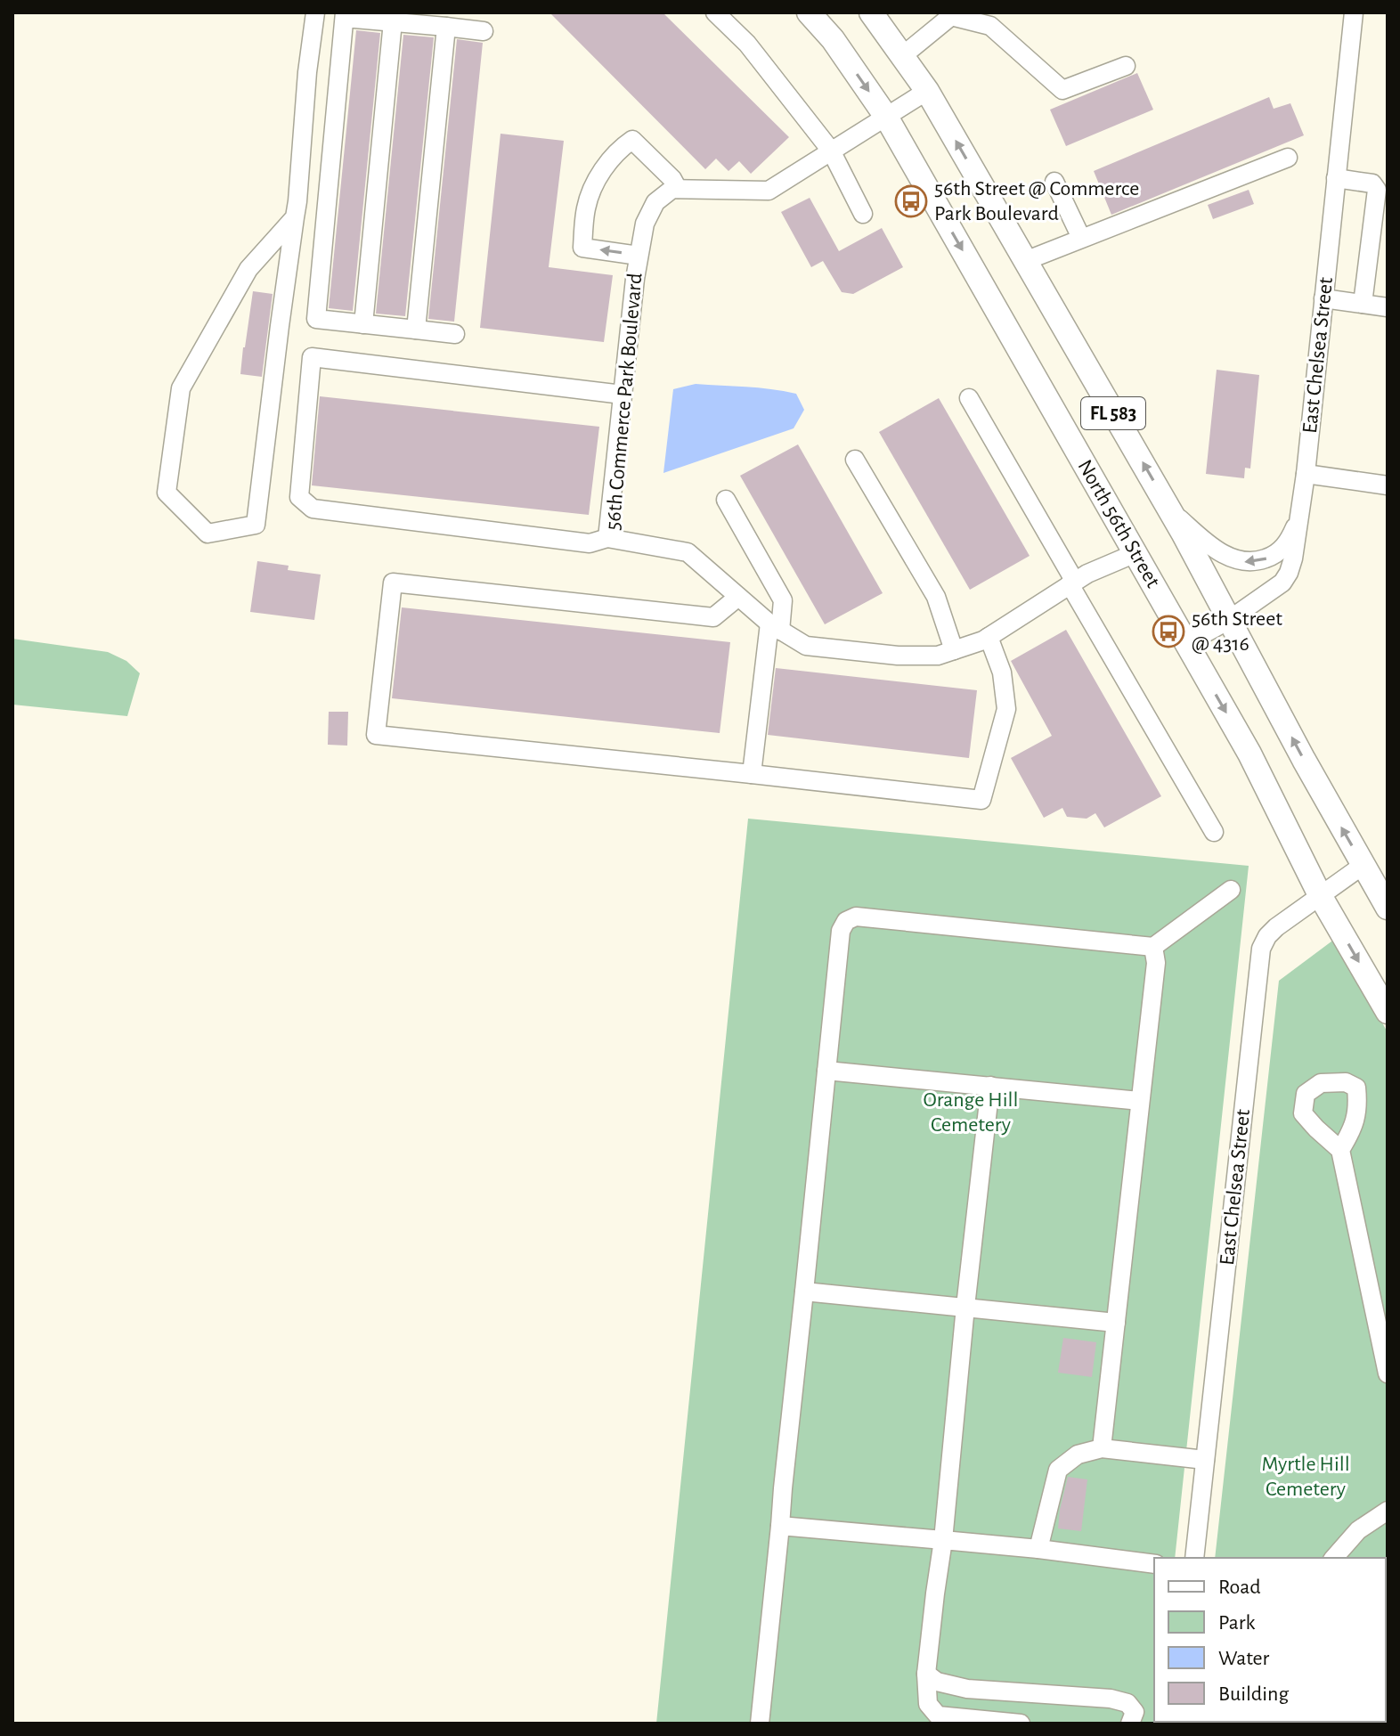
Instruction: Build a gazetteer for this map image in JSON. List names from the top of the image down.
{
  "streets": {
    "main road": ["FL 583", "North 56th Street"],
    "street": ["East Chelsea Street", "56th Commerce Park Boulevard"]
  },
  "crossings": [
    ["East Chelsea Street", "FL 583"],
    ["East Chelsea Street", "North 56th Street"],
    ["56th Commerce Park Boulevard", "North 56th Street"]
  ],
  "parks": ["Orange Hill Cemetery", "Myrtle Hill Cemetery"],
  "places": {
    "bus stop": ["56th Street @ Commerce Park Boulevard", "56th Street @ 4316"]
  },
  "legend": [
    "Road",
    "Park",
    "Water",
    "Building"
  ]
}
